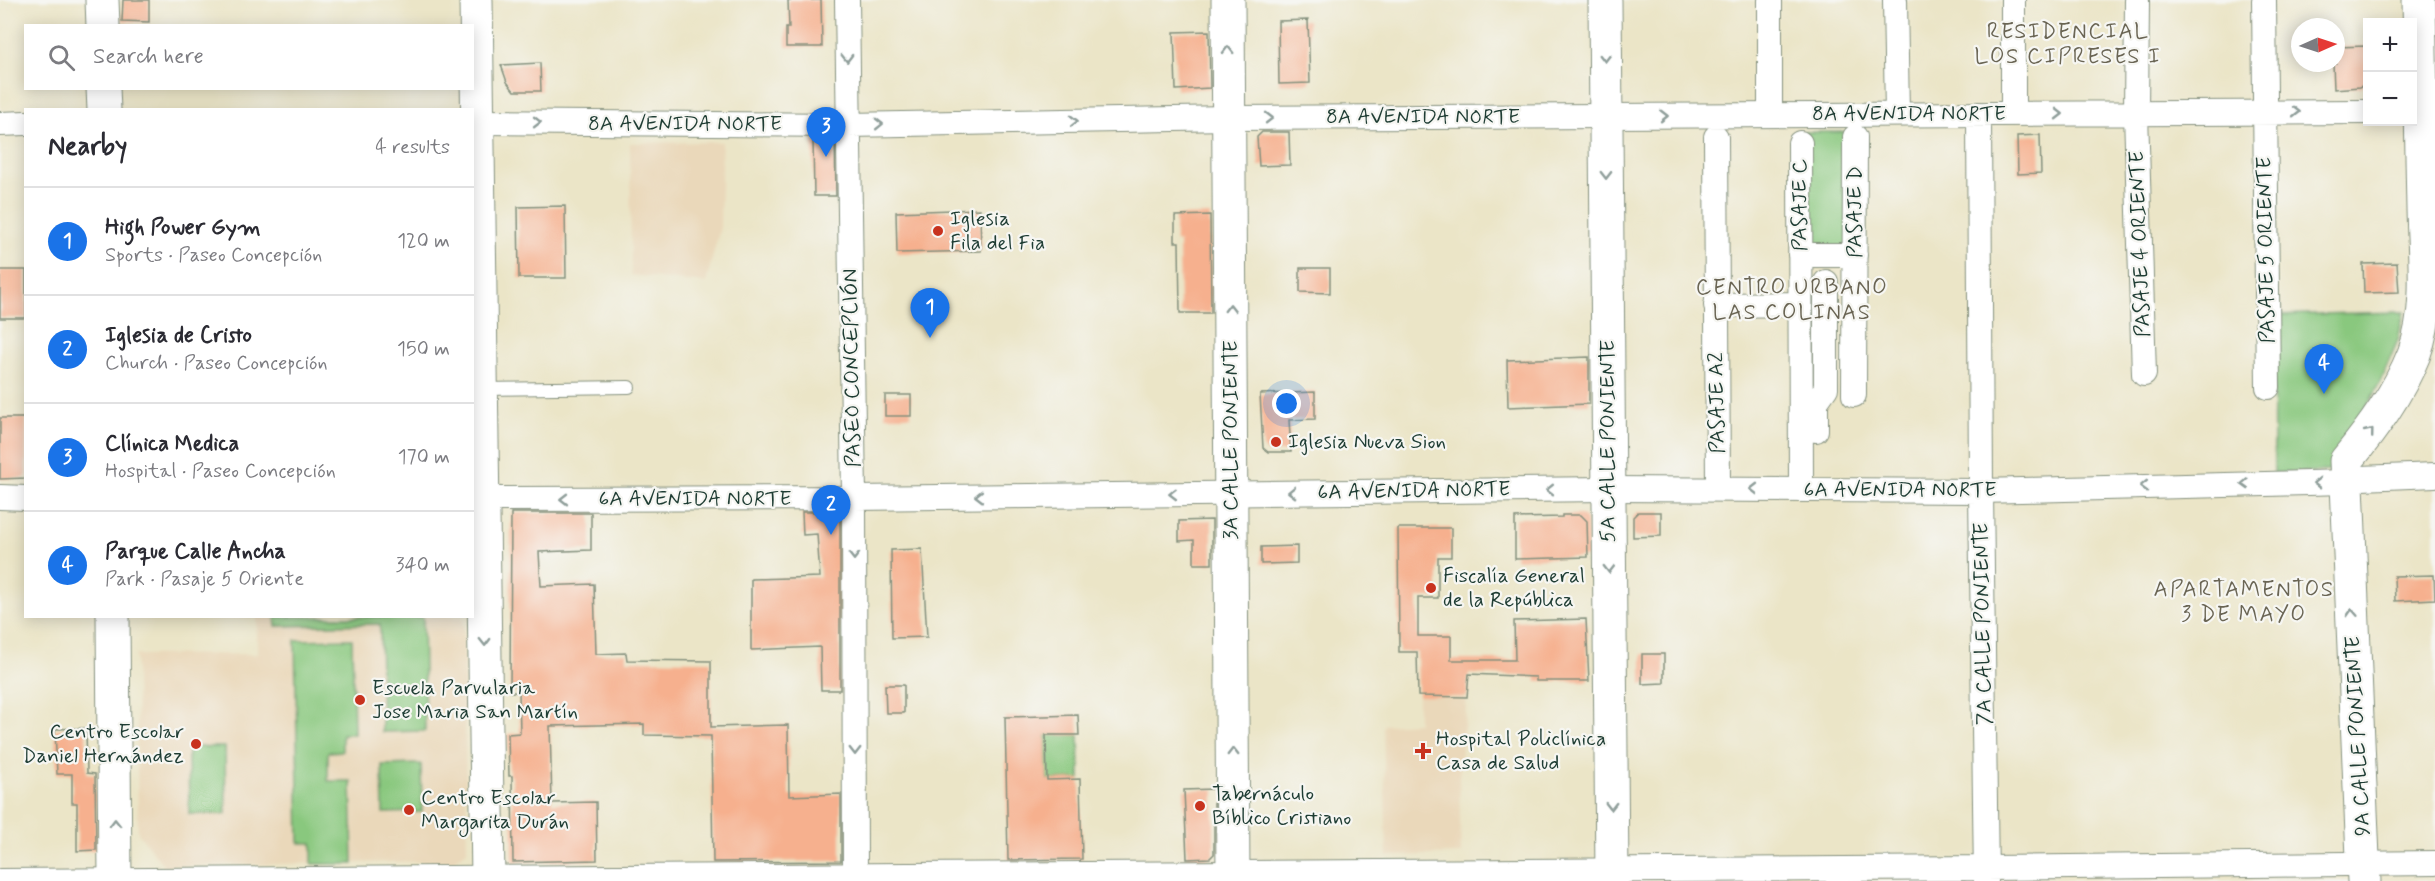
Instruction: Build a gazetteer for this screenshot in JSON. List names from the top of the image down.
{
  "streets": {
    "main road": ["3A CALLE PONIENTE", "5A CALLE PONIENTE", "9A CALLE PONIENTE"],
    "street": [
      "8A AVENIDA NORTE",
      "PASAJE C",
      "PASAJE D",
      "PASAJE 4 ORIENTE",
      "PASAJE 5 ORIENTE",
      "PASEO CONCEPCIÓN",
      "PASAJE A2",
      "6A AVENIDA NORTE",
      "7A CALLE PONIENTE"
    ]
  },
  "crossings": [
    ["8A AVENIDA NORTE", "PASAJE 4 ORIENTE"],
    ["8A AVENIDA NORTE", "PASAJE 5 ORIENTE"],
    ["8A AVENIDA NORTE", "PASEO CONCEPCIÓN"],
    ["8A AVENIDA NORTE", "3A CALLE PONIENTE"],
    ["8A AVENIDA NORTE", "5A CALLE PONIENTE"],
    ["8A AVENIDA NORTE", "7A CALLE PONIENTE"],
    ["PASAJE C", "6A AVENIDA NORTE"],
    ["PASEO CONCEPCIÓN", "6A AVENIDA NORTE"],
    ["PASAJE A2", "6A AVENIDA NORTE"],
    ["3A CALLE PONIENTE", "6A AVENIDA NORTE"],
    ["5A CALLE PONIENTE", "6A AVENIDA NORTE"],
    ["6A AVENIDA NORTE", "7A CALLE PONIENTE"],
    ["6A AVENIDA NORTE", "9A CALLE PONIENTE"]
  ],
  "one_way": [
    "8A AVENIDA NORTE",
    "PASEO CONCEPCIÓN",
    "3A CALLE PONIENTE",
    "5A CALLE PONIENTE",
    "6A AVENIDA NORTE",
    "9A CALLE PONIENTE"
  ],
  "districts": ["RESIDENCIAL LOS CIPRESES I", "CENTRO URBANO LAS COLINAS", "APARTAMENTOS 3 DE MAYO"],
  "places": {
    "other": [
      "Iglesia Fila del Fia",
      "Iglesia Nueva Sion",
      "Fiscalía General de la República",
      "Escuela Parvularia Jose Maria San Martín",
      "Centro Escolar Daniel Hernández",
      "Tabernáculo Bíblico Cristiano",
      "Centro Escolar Margarita Durán"
    ],
    "health": ["Hospital Policlínica Casa de Salud"]
  },
  "north": "right",
  "page": {
    "map_buttons": ["+", "−"],
    "search": "Search here",
    "pins": [
      "3",
      "1",
      "4",
      "2"
    ],
    "heading": ["Nearby", "4 results"],
    "list": [
      {
        "mark": "1",
        "name": "High Power Gym",
        "note": "Sports · Paseo Concepción",
        "value": "120 m"
      },
      {
        "mark": "2",
        "name": "Iglesia de Cristo",
        "note": "Church · Paseo Concepción",
        "value": "150 m"
      },
      {
        "mark": "3",
        "name": "Clínica Medica",
        "note": "Hospital · Paseo Concepción",
        "value": "170 m"
      },
      {
        "mark": "4",
        "name": "Parque Calle Ancha",
        "note": "Park · Pasaje 5 Oriente",
        "value": "340 m"
      }
    ]
  }
}
